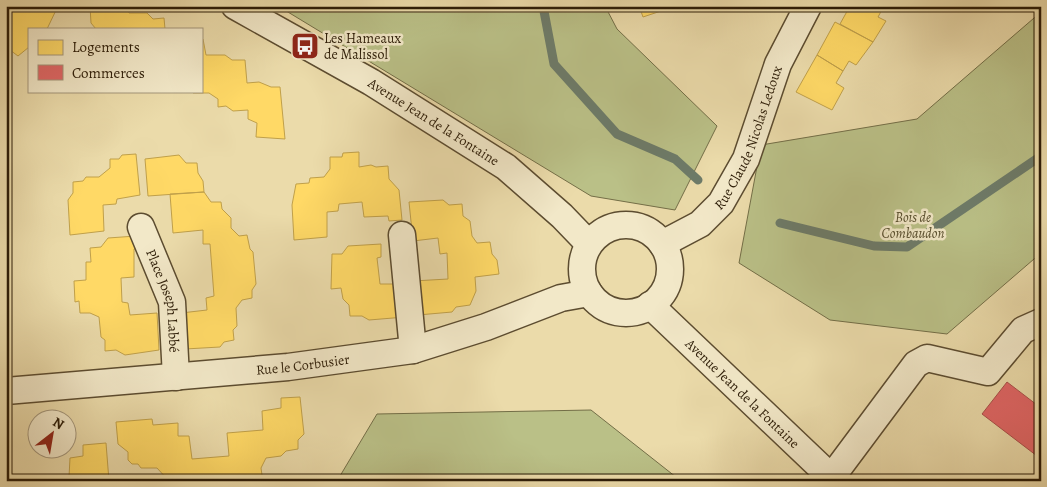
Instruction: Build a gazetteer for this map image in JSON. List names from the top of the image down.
{
  "streets": {
    "street": [
      "Avenue Jean de la Fontaine",
      "Rue Claude Nicolas Ledoux",
      "Place Joseph Labbé",
      "Rue le Corbusier"
    ]
  },
  "crossings": [
    ["Avenue Jean de la Fontaine", "Rue Claude Nicolas Ledoux"],
    ["Avenue Jean de la Fontaine", "Rue le Corbusier"],
    ["Rue Claude Nicolas Ledoux", "Rue le Corbusier"],
    ["Place Joseph Labbé", "Rue le Corbusier"]
  ],
  "parks": ["Bois de Combaudon"],
  "places": {
    "bus stop": ["Les Hameaux de Malissol"]
  },
  "legend": ["Logements", "Commerces"],
  "north": "top right"
}
